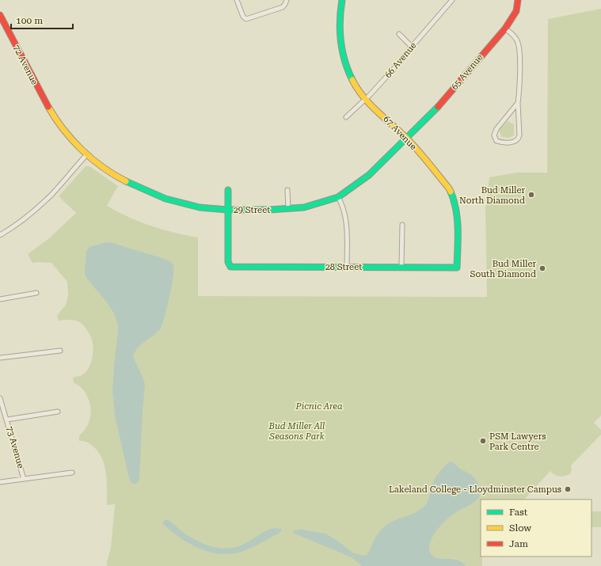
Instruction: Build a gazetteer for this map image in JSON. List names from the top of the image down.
{
  "streets": {
    "street": [
      "66 Avenue",
      "72 Avenue",
      "65 Avenue",
      "67 Avenue",
      "29 Street",
      "28 Street",
      "73 Avenue"
    ]
  },
  "crossings": [
    ["66 Avenue", "67 Avenue"],
    ["72 Avenue", "29 Street"],
    ["65 Avenue", "67 Avenue"],
    ["65 Avenue", "29 Street"],
    ["67 Avenue", "29 Street"],
    ["67 Avenue", "28 Street"],
    ["29 Street", "28 Street"]
  ],
  "parks": ["Picnic Area", "Bud Miller All Seasons Park"],
  "places": [
    "Bud Miller North Diamond",
    "Bud Miller South Diamond",
    "PSM Lawyers Park Centre",
    "Lakeland College - Lloydminster Campus"
  ],
  "legend": ["Fast", "Slow", "Jam"],
  "scale_bar": "100 m"
}
